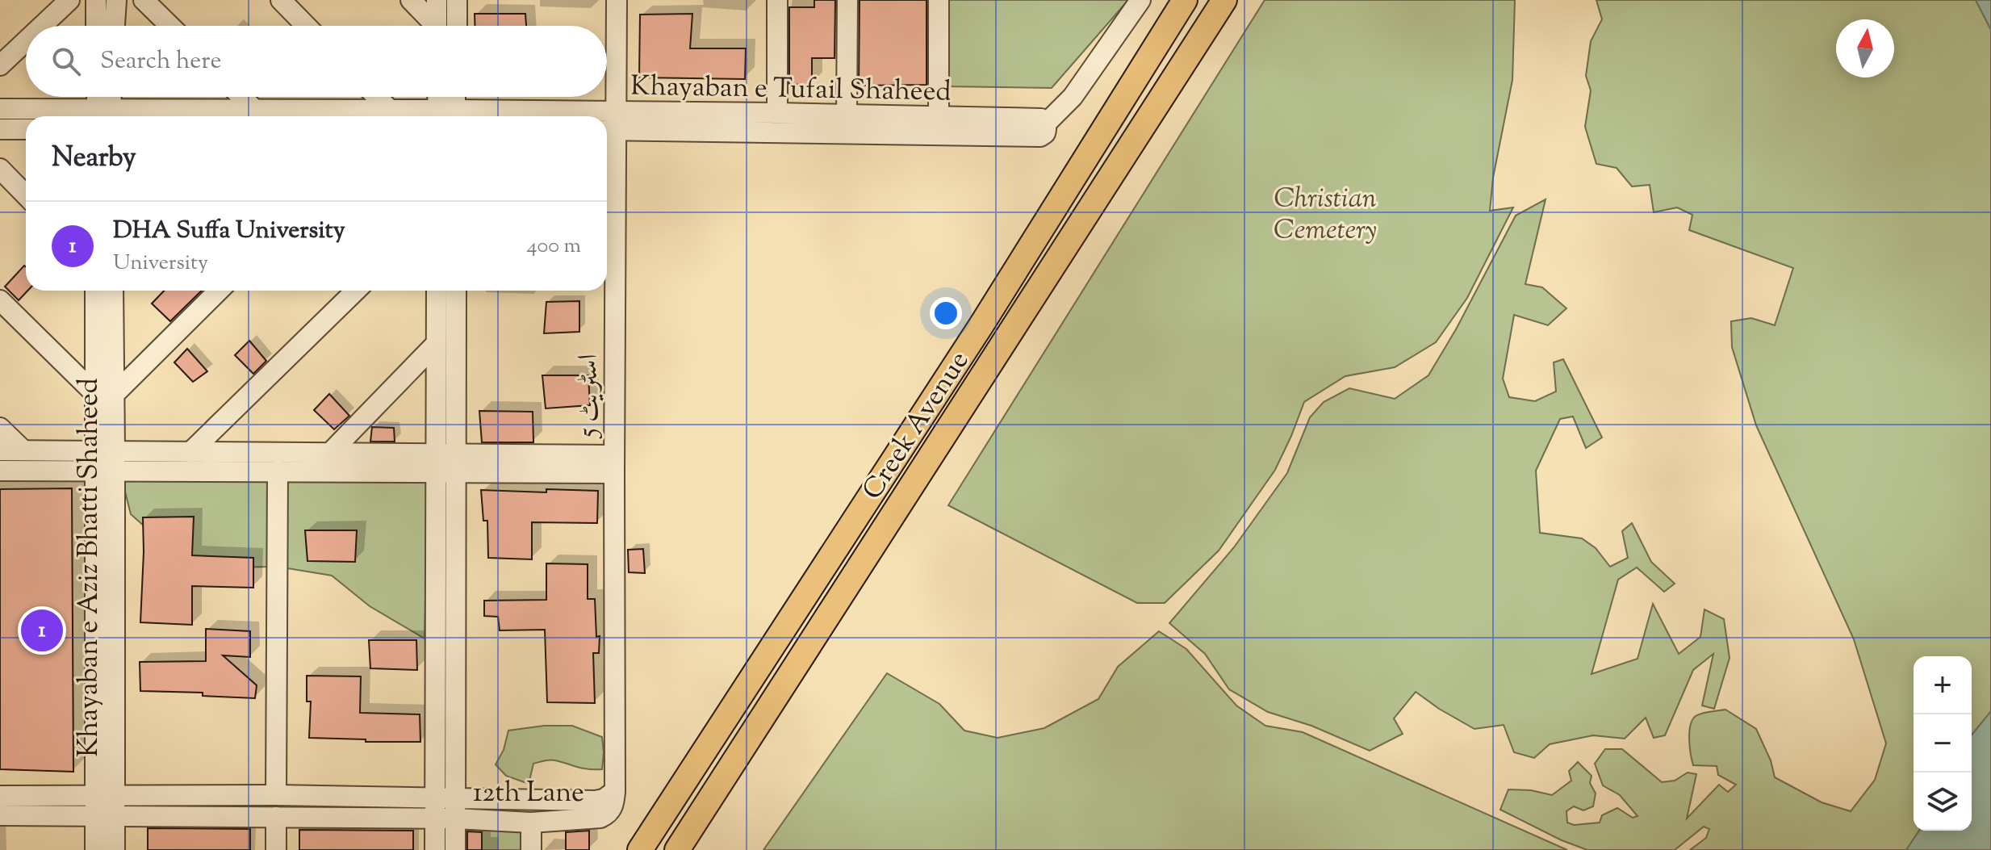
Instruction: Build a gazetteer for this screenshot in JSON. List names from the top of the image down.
{
  "streets": {
    "main road": ["Creek Avenue"],
    "street": [
      "Khayaban e Tufail Shaheed",
      "اسٹریٹ 5",
      "Khayaban e Aziz Bhatti Shaheed",
      "12th Lane"
    ]
  },
  "crossings": [
    ["Khayaban e Tufail Shaheed", "اسٹریٹ 5"],
    ["اسٹریٹ 5", "12th Lane"],
    ["Khayaban e Aziz Bhatti Shaheed", "12th Lane"]
  ],
  "parks": ["Christian Cemetery"],
  "north": "top",
  "page": {
    "search": "Search here",
    "heading": "Nearby",
    "list": [
      {
        "mark": "1",
        "name": "DHA Suffa University",
        "note": "University",
        "value": "400 m"
      }
    ],
    "pins": "1",
    "map_buttons": ["+", "−"]
  }
}
